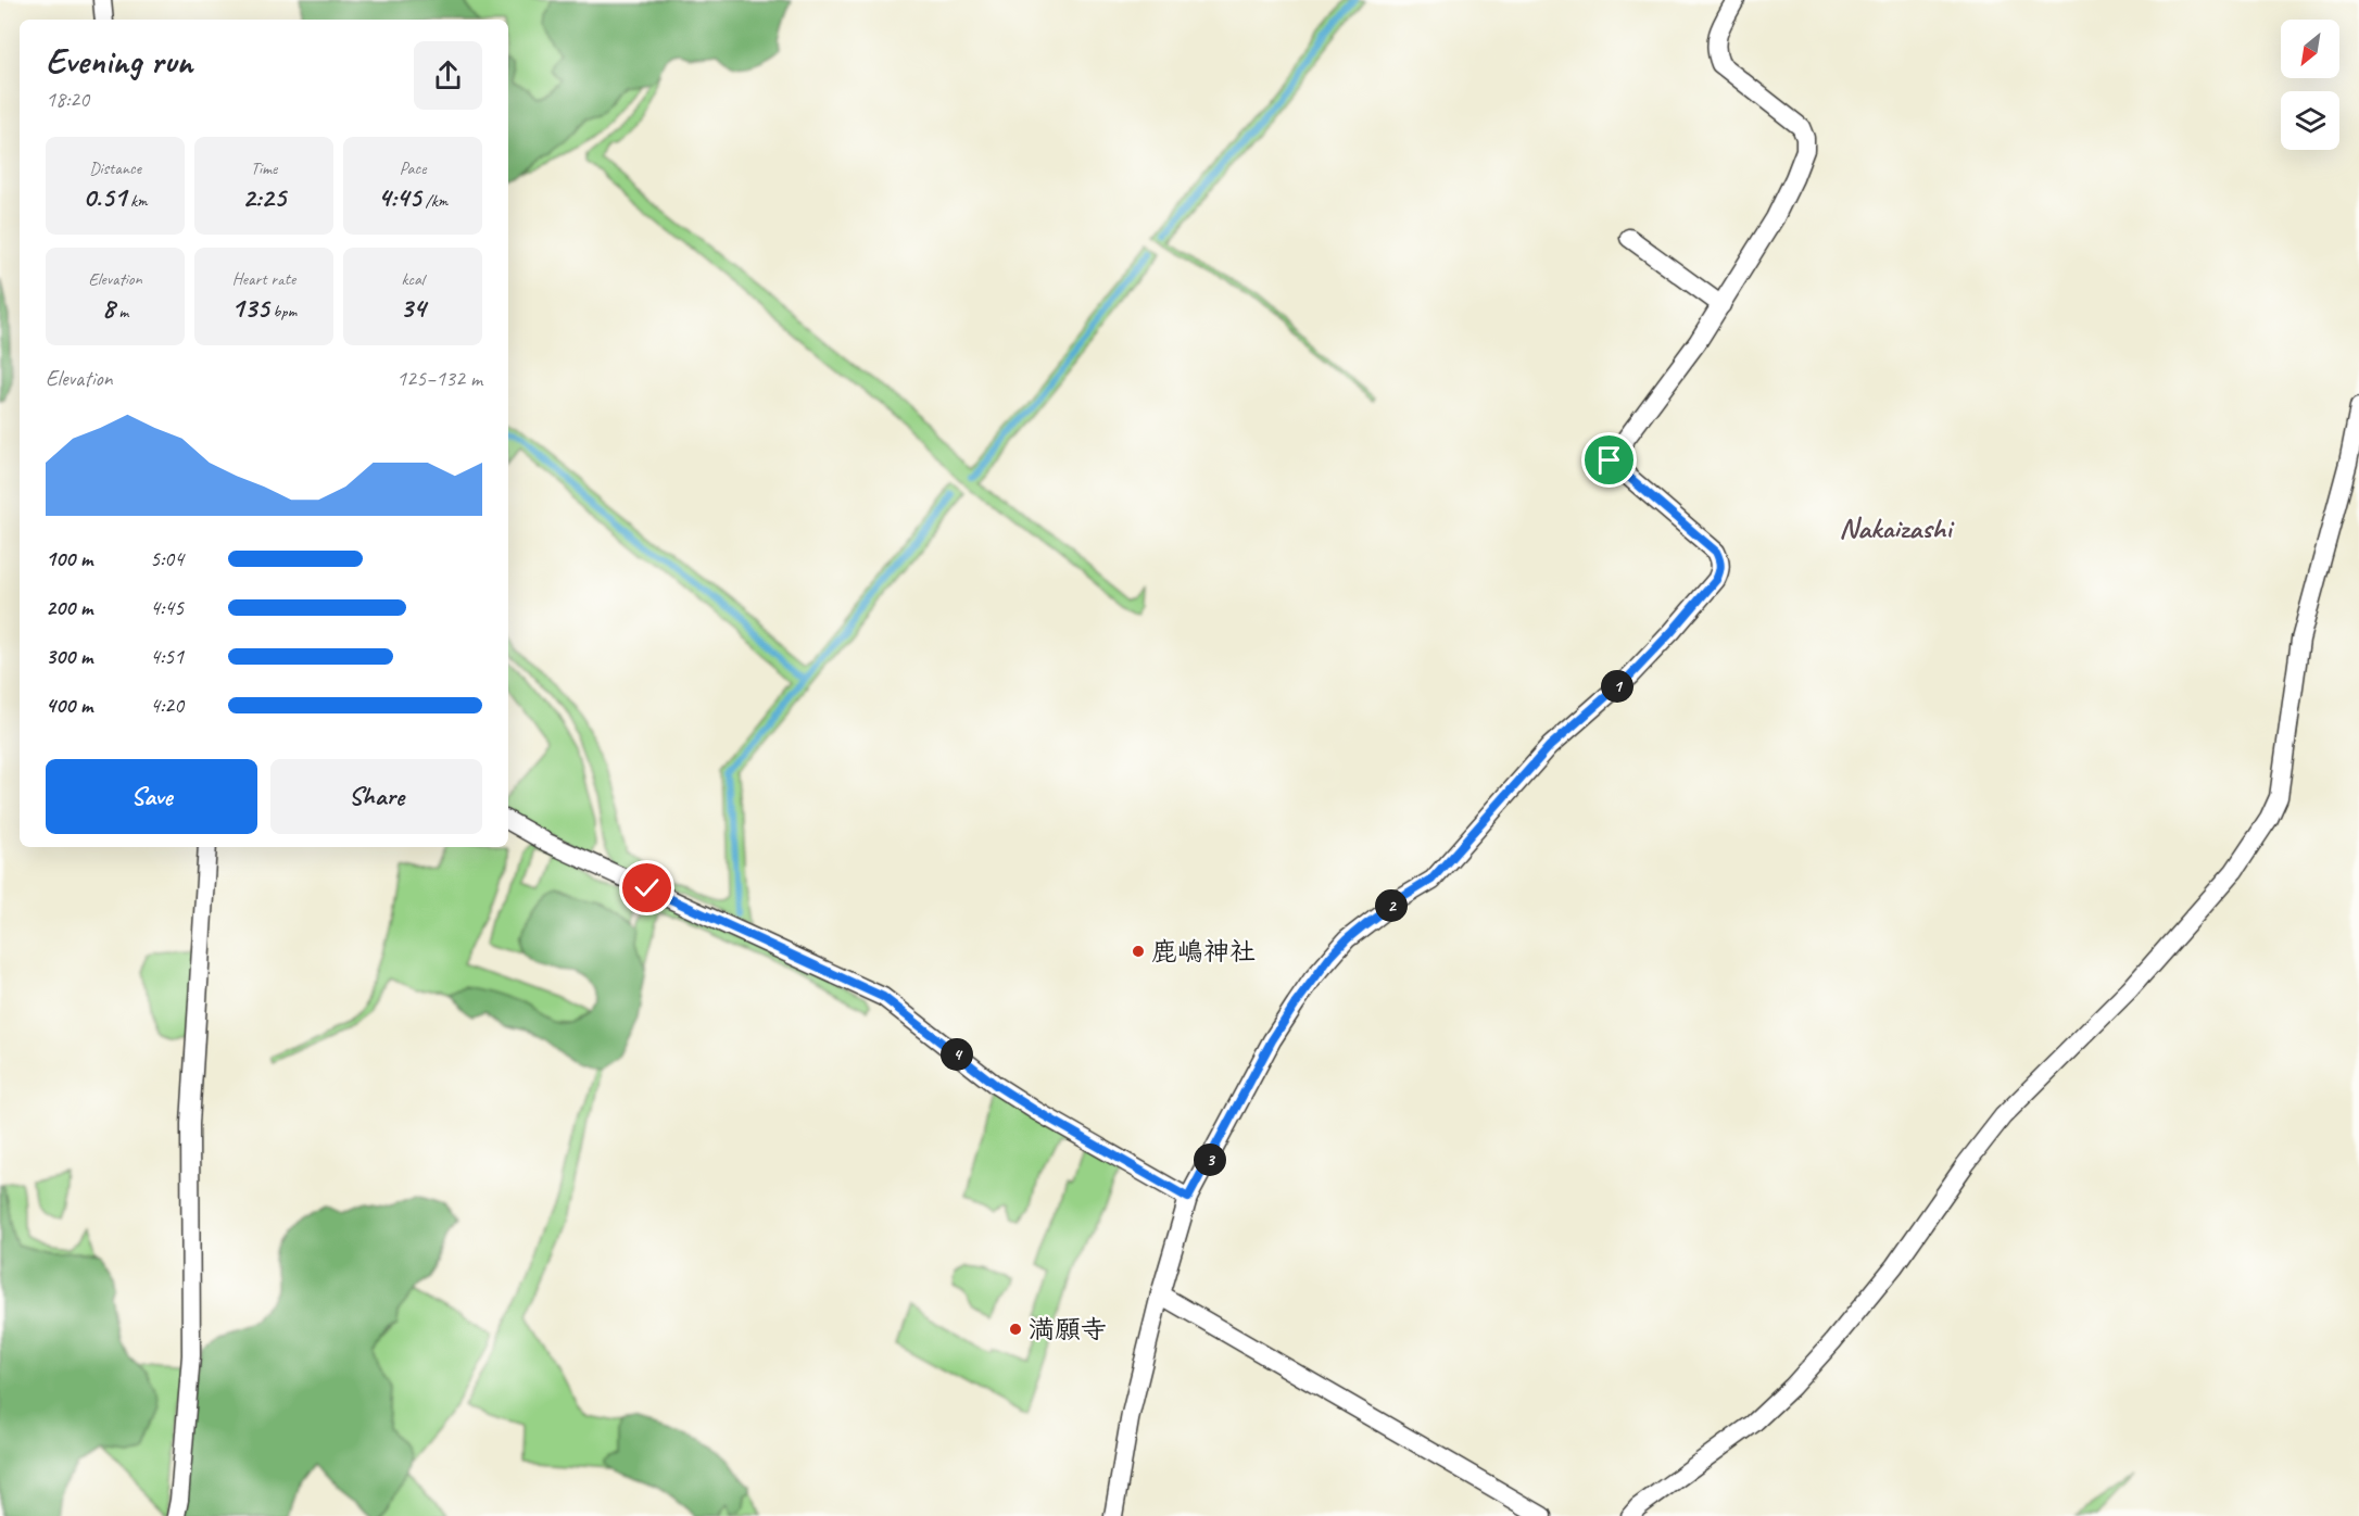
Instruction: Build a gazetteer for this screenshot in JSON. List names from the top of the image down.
{
  "districts": ["Nakaizashi"],
  "places": ["鹿嶋神社", "満願寺"],
  "north": "bottom left",
  "page": {
    "heading": ["Evening run", "18:20"],
    "stats": [
      ["Distance", "0.51 km"],
      ["Time", "2:25"],
      ["Pace", "4:45 /km"],
      ["Elevation", "8 m"],
      ["Heart rate", "135 bpm"],
      ["kcal", "34"]
    ],
    "chart": ["Elevation", "125–132 m"],
    "list": [
      {
        "name": "100 m",
        "note": "5:04"
      },
      {
        "name": "200 m",
        "note": "4:45"
      },
      {
        "name": "300 m",
        "note": "4:51"
      },
      {
        "name": "400 m",
        "note": "4:20"
      }
    ],
    "pins": [
      "1",
      "2",
      "4",
      "3"
    ],
    "buttons": ["Save", "Share"]
  }
}
